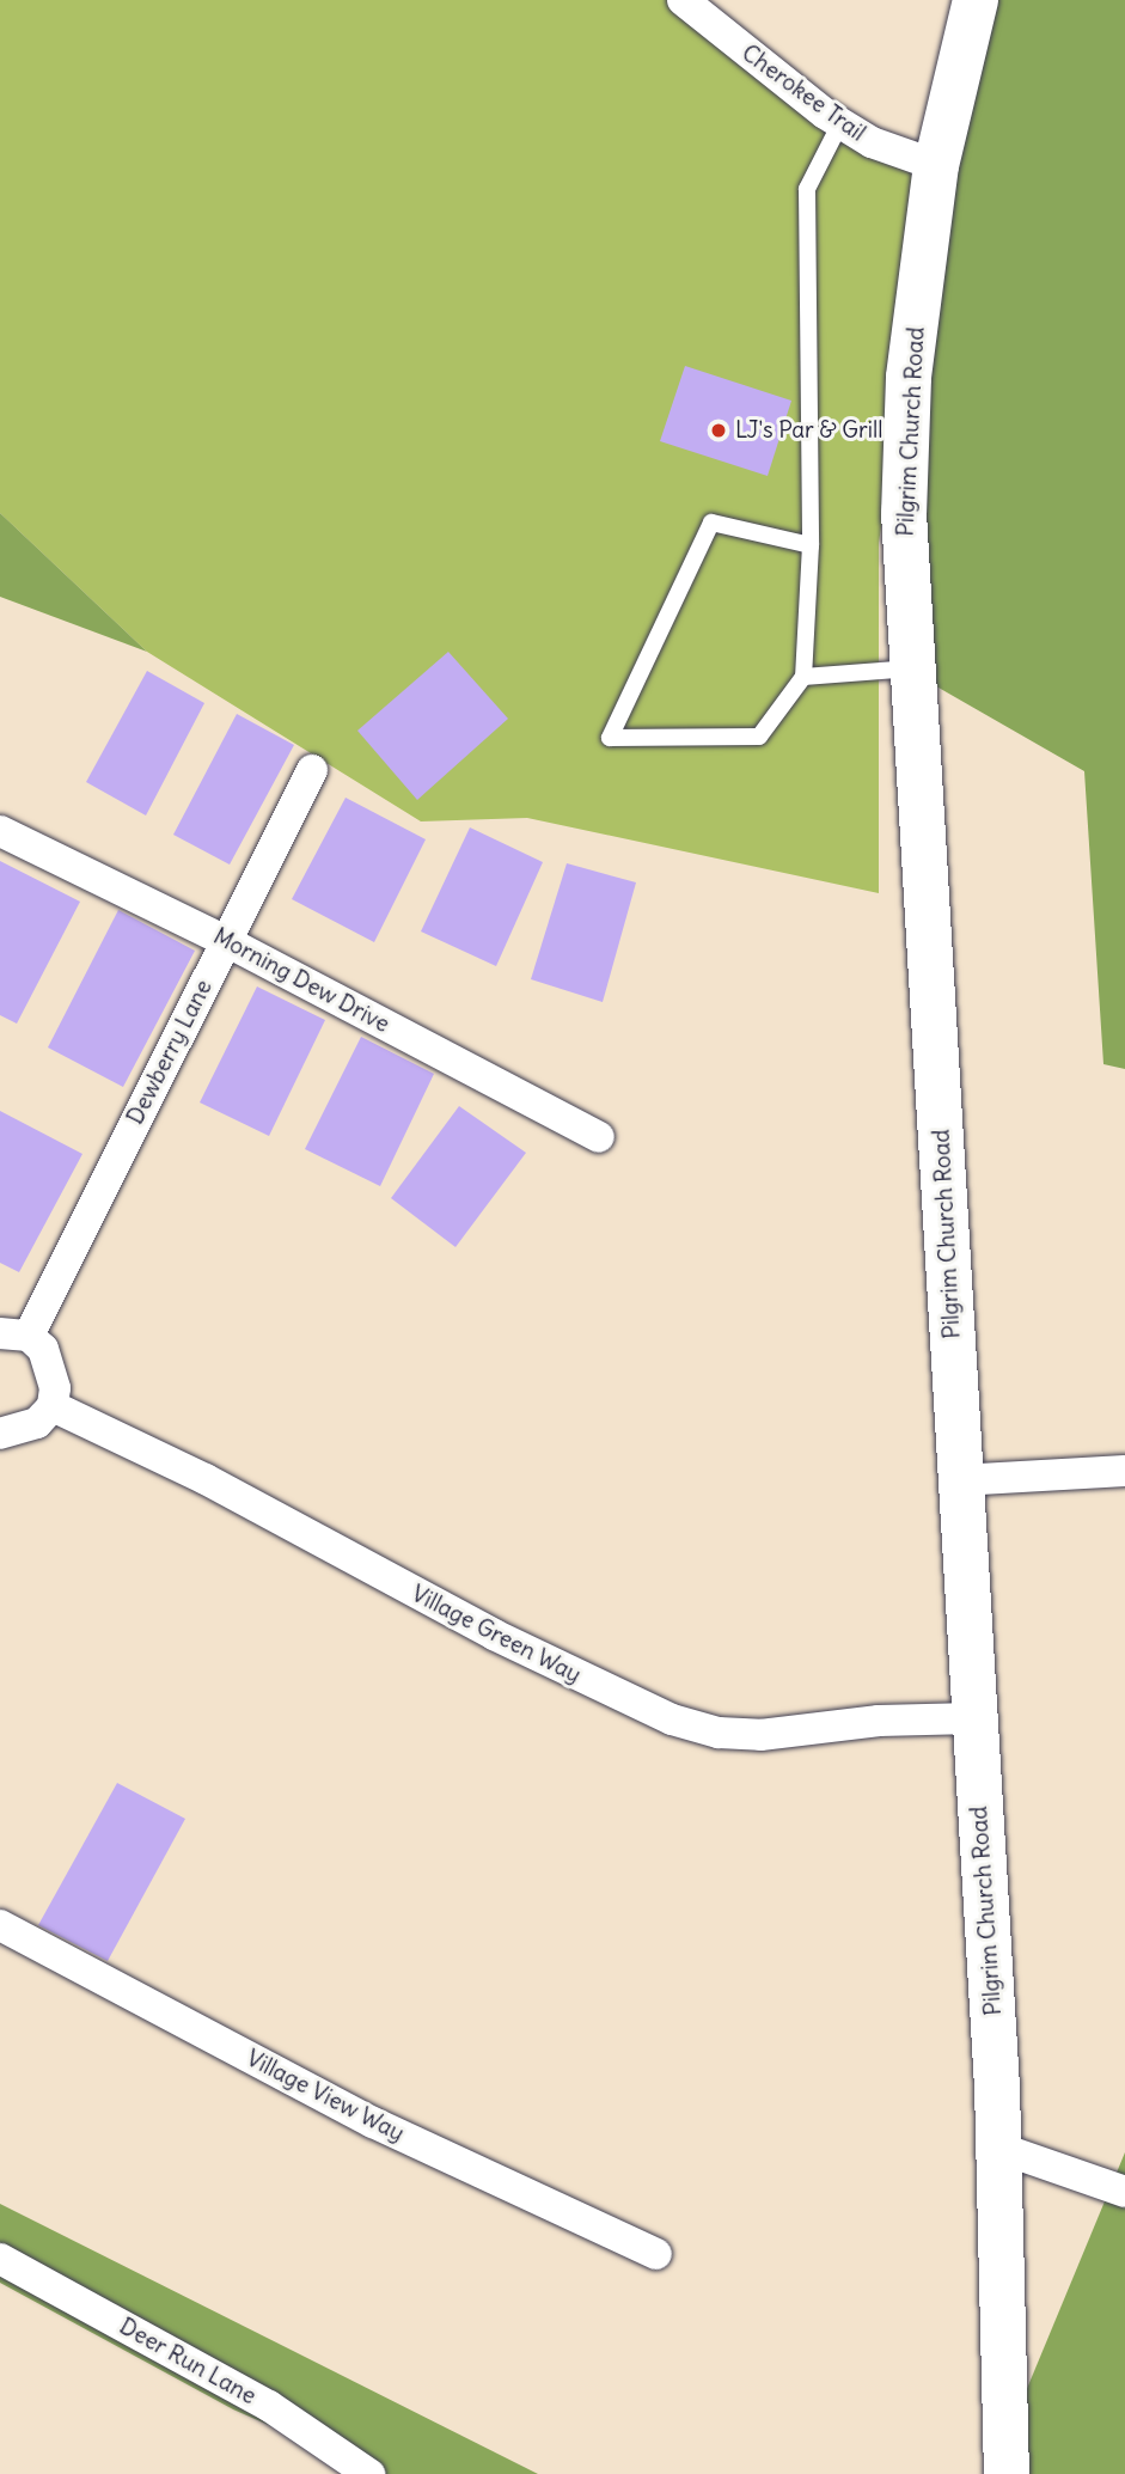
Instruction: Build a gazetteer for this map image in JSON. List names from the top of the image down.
{
  "streets": {
    "street": [
      "Cherokee Trail",
      "Pilgrim Church Road",
      "Morning Dew Drive",
      "Dewberry Lane",
      "Village Green Way",
      "Village View Way",
      "Deer Run Lane"
    ]
  },
  "crossings": [
    ["Cherokee Trail", "Pilgrim Church Road"],
    ["Pilgrim Church Road", "Village Green Way"],
    ["Morning Dew Drive", "Dewberry Lane"]
  ],
  "places": ["LJ's Par & Grill"]
}
